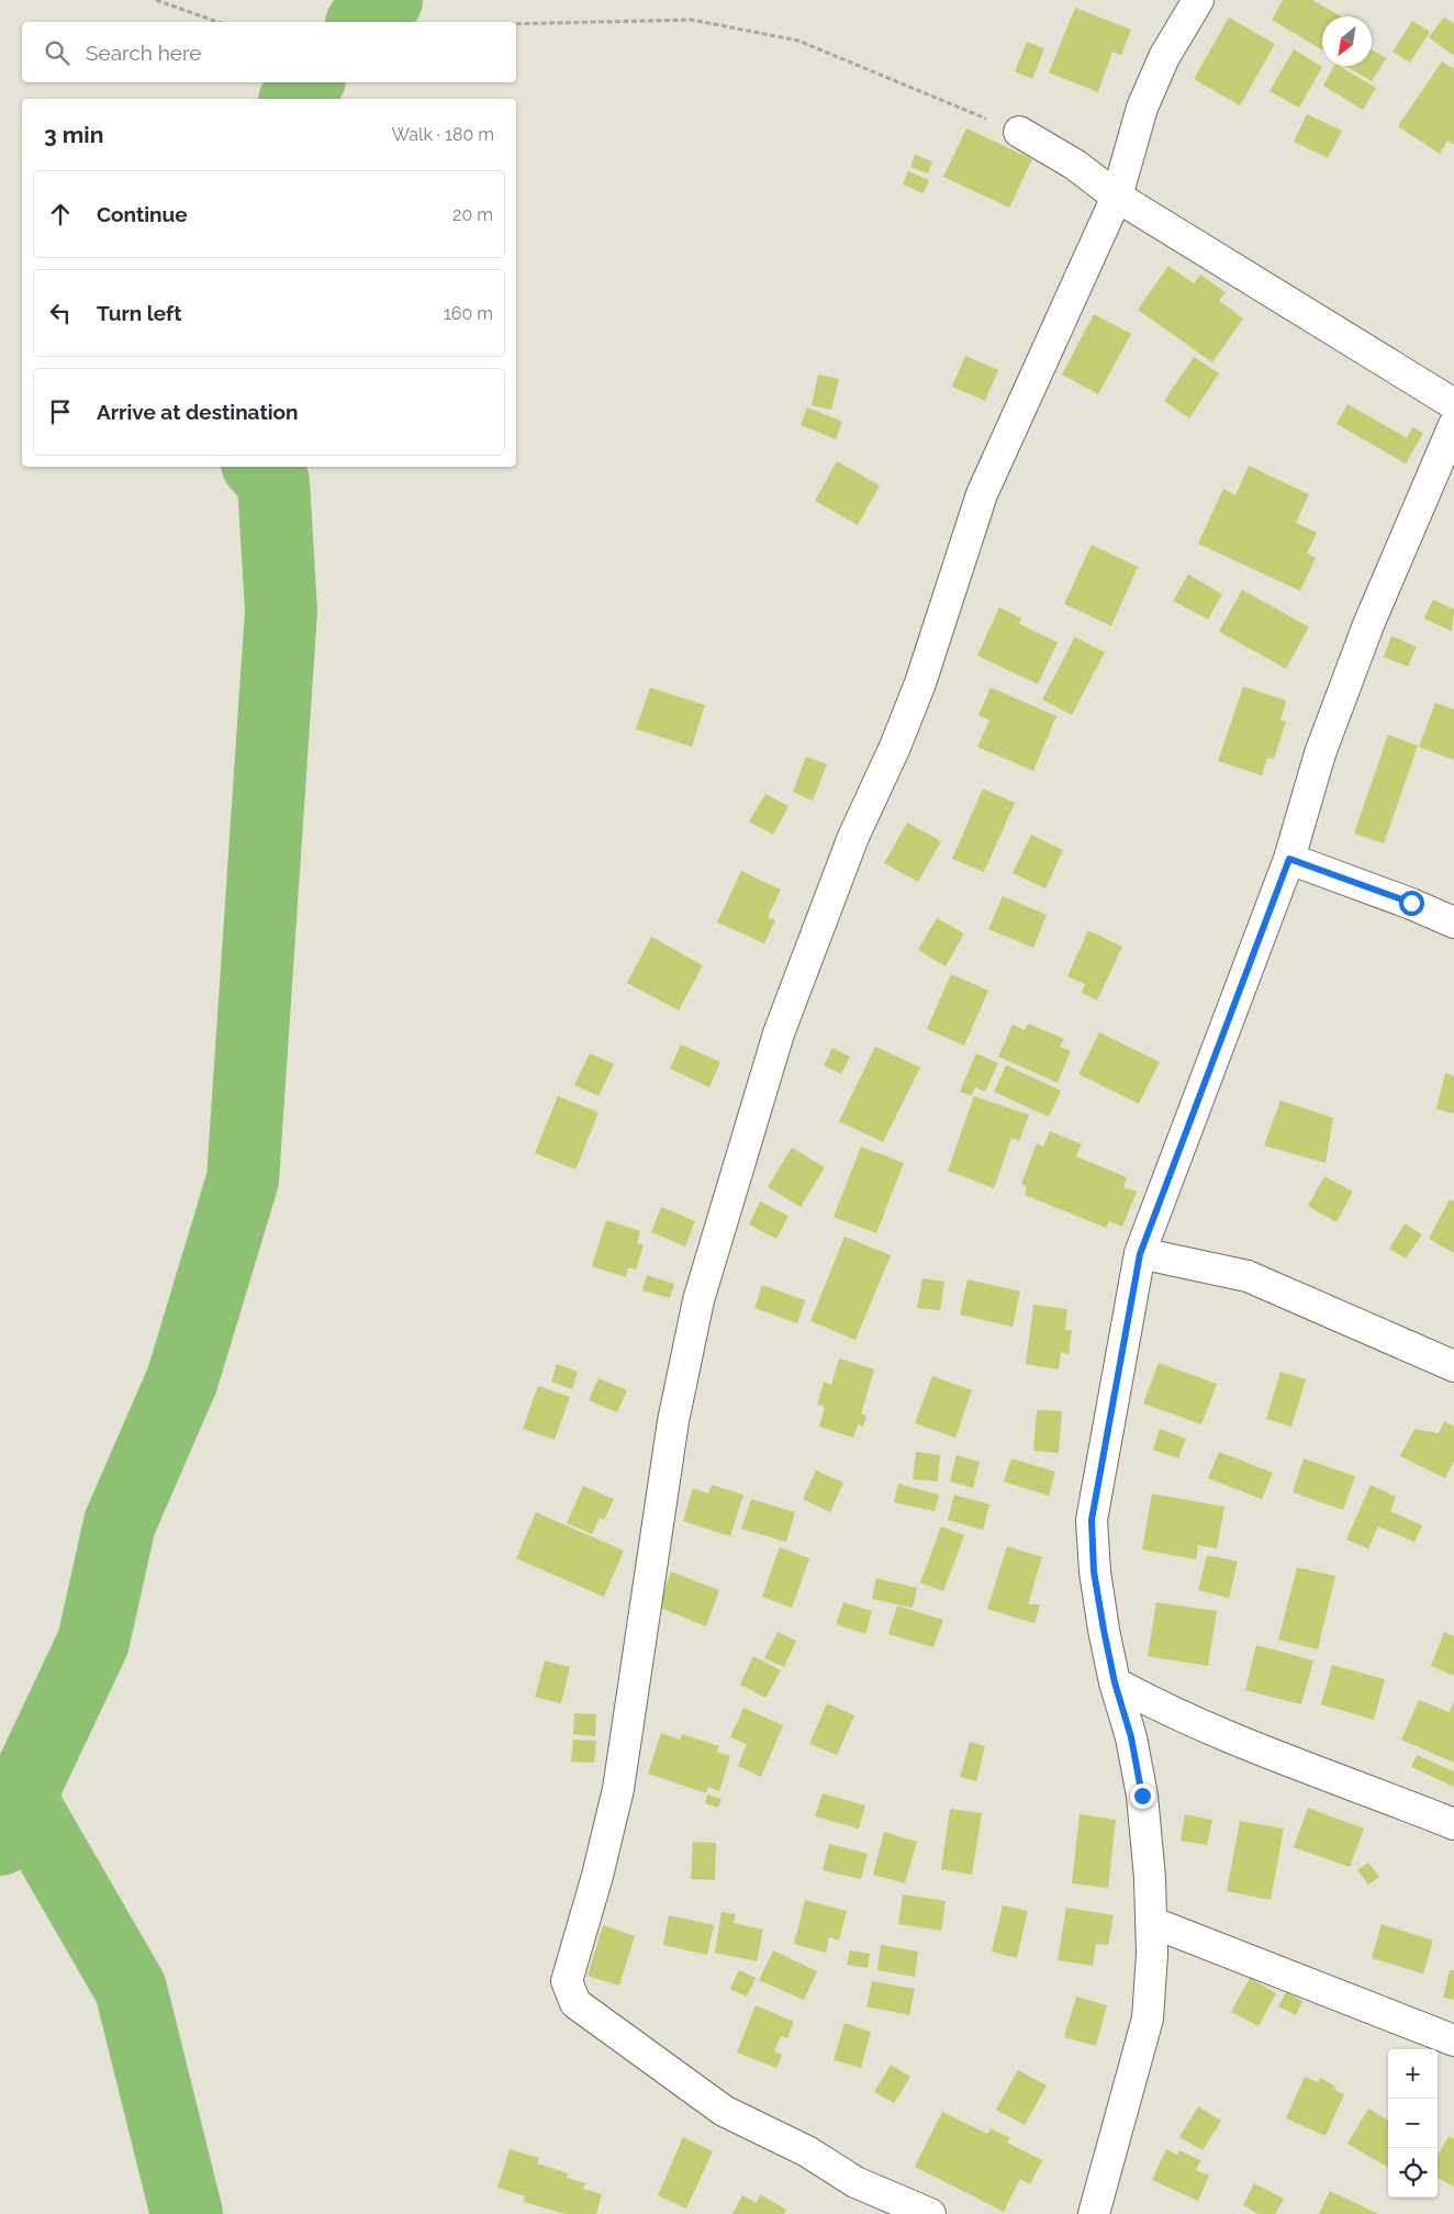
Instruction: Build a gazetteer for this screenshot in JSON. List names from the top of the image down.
{
  "north": "bottom left",
  "page": {
    "search": "Search here",
    "heading": ["3 min", "Walk · 180 m"],
    "list": [
      ["Continue", "20 m"],
      ["Turn left", "160 m"],
      "Arrive at destination"
    ],
    "map_buttons": ["+", "−"]
  }
}
